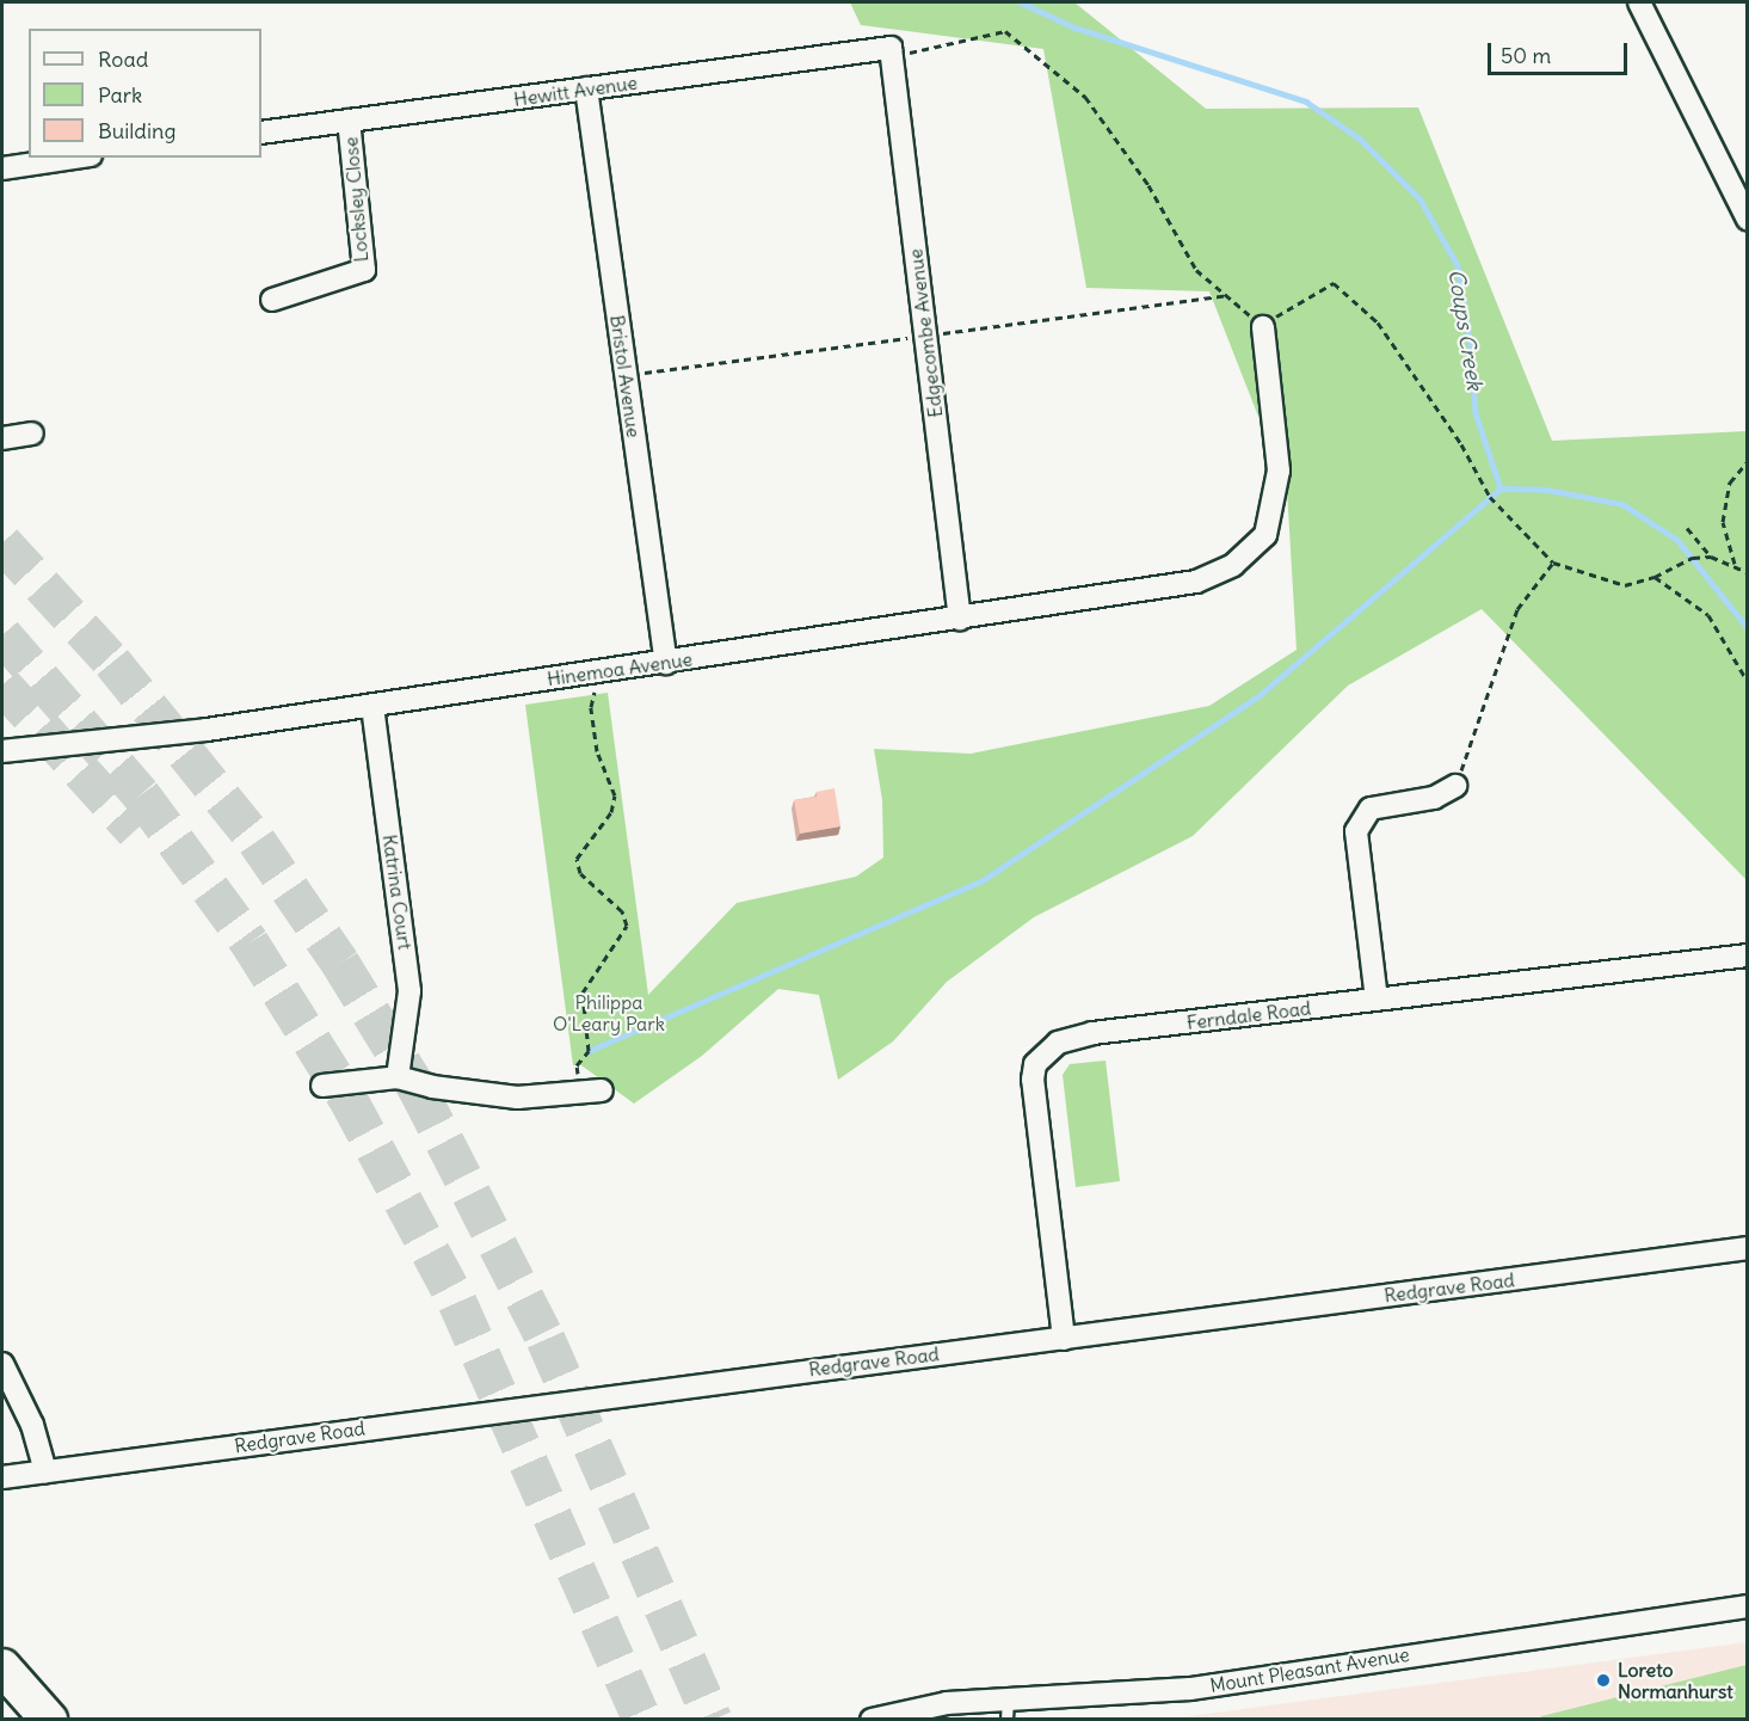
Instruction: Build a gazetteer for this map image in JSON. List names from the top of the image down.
{
  "streets": {
    "street": [
      "Hewitt Avenue",
      "Locksley Close",
      "Edgecombe Avenue",
      "Bristol Avenue",
      "Hinemoa Avenue",
      "Katrina Court",
      "Ferndale Road",
      "Redgrave Road",
      "Mount Pleasant Avenue"
    ]
  },
  "crossings": [
    ["Hewitt Avenue", "Locksley Close"],
    ["Hewitt Avenue", "Edgecombe Avenue"],
    ["Hewitt Avenue", "Bristol Avenue"],
    ["Edgecombe Avenue", "Hinemoa Avenue"],
    ["Bristol Avenue", "Hinemoa Avenue"],
    ["Hinemoa Avenue", "Katrina Court"],
    ["Ferndale Road", "Redgrave Road"]
  ],
  "water": ["Coups Creek"],
  "parks": ["Philippa O'Leary Park"],
  "places": ["Loreto Normanhurst"],
  "legend": ["Road", "Park", "Building"],
  "scale_bar": "50 m"
}
